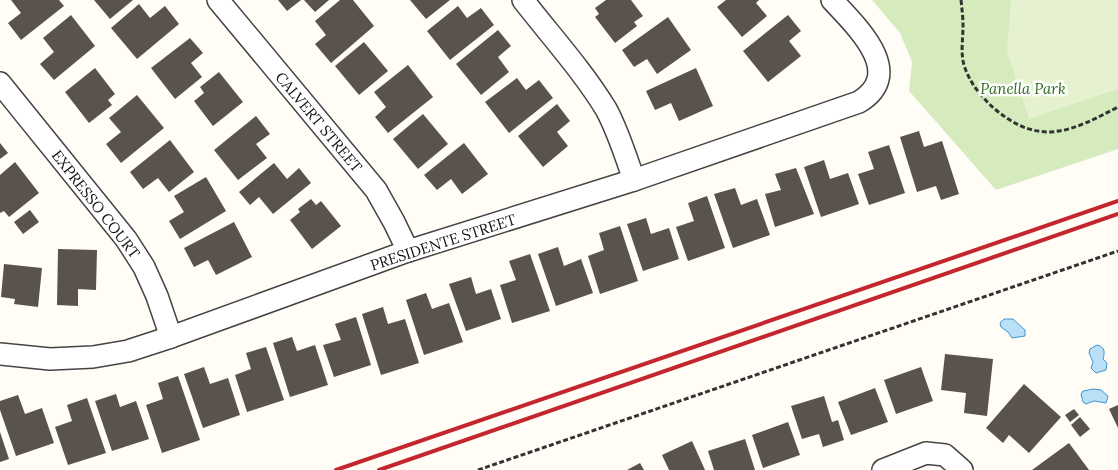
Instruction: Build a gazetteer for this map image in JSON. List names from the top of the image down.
{
  "streets": {
    "street": ["CALVERT STREET", "EXPRESSO COURT", "PRESIDENTE STREET"]
  },
  "crossings": [
    ["CALVERT STREET", "PRESIDENTE STREET"],
    ["EXPRESSO COURT", "PRESIDENTE STREET"]
  ],
  "parks": ["Panella Park"]
}
